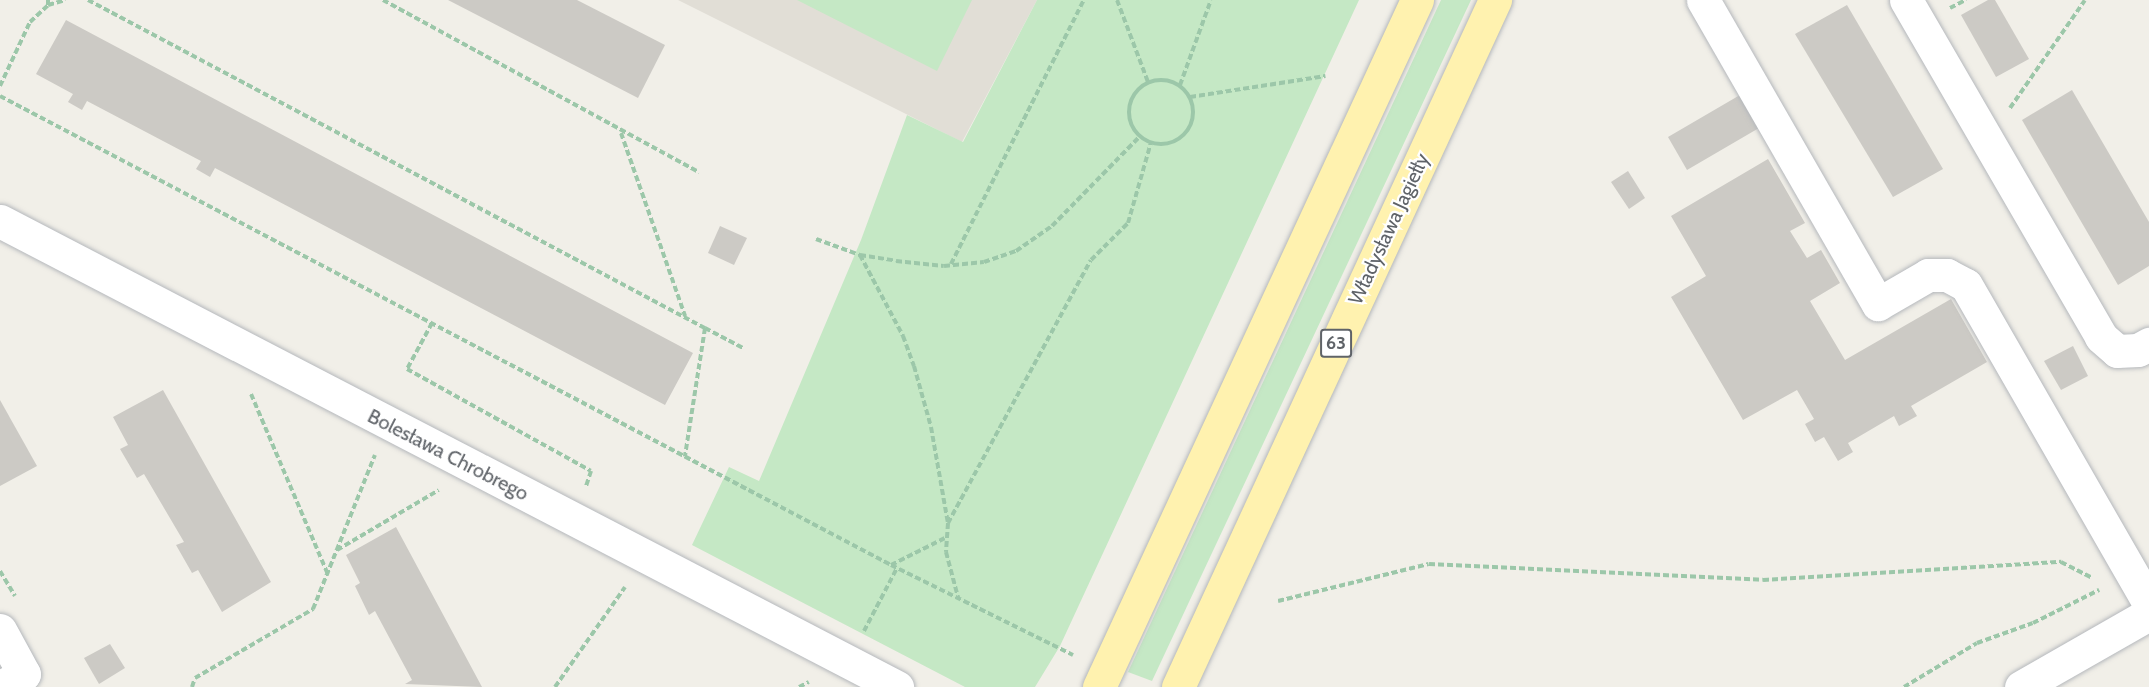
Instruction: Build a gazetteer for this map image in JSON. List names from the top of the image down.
{
  "streets": {
    "main road": ["Władysława Jagiełły", "63"],
    "street": ["Bolesława Chrobrego"]
  }
}
